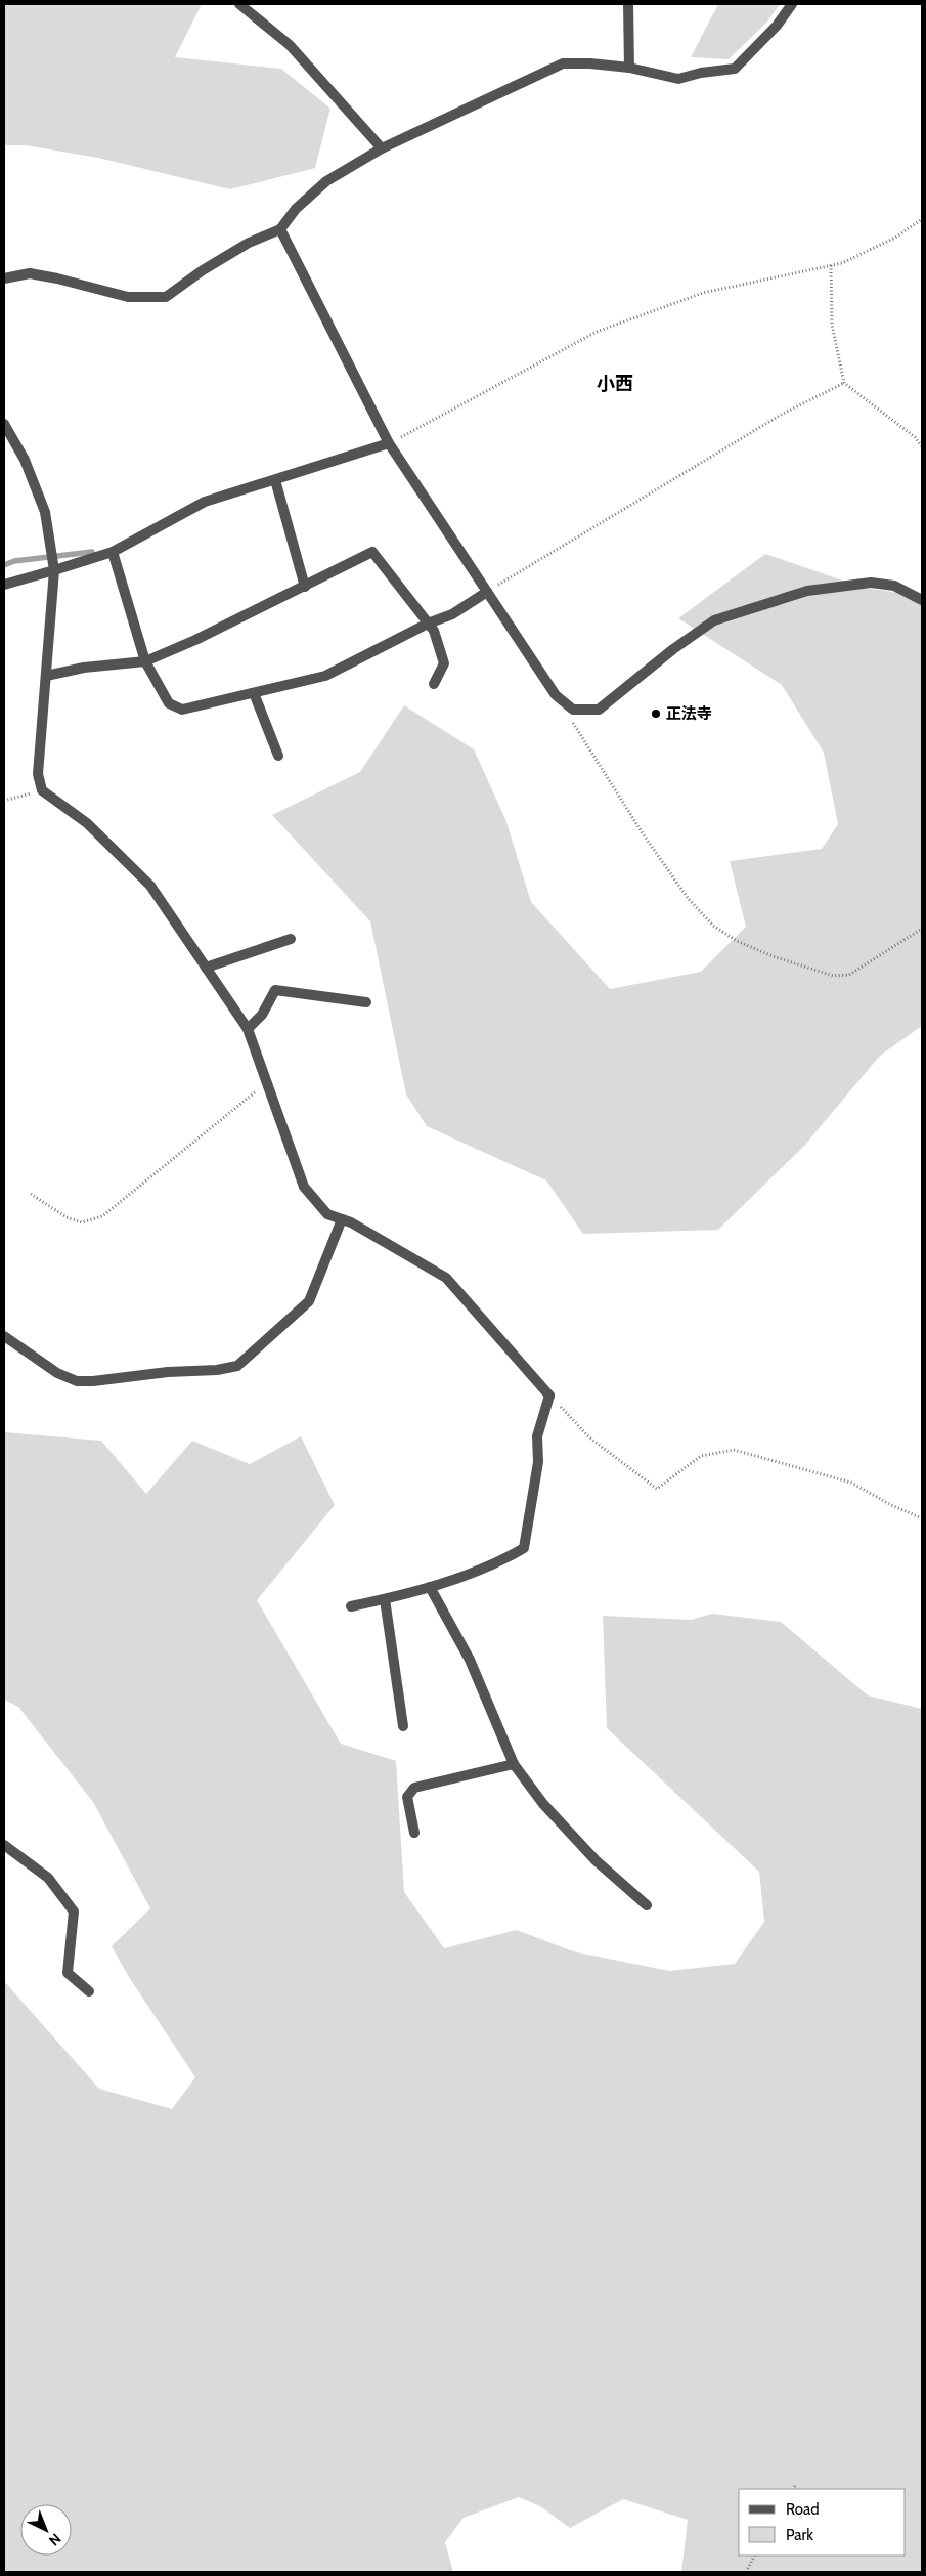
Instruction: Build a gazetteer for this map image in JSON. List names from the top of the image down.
{
  "districts": ["小西"],
  "places": ["正法寺"],
  "legend": ["Road", "Park"],
  "north": "bottom right"
}
